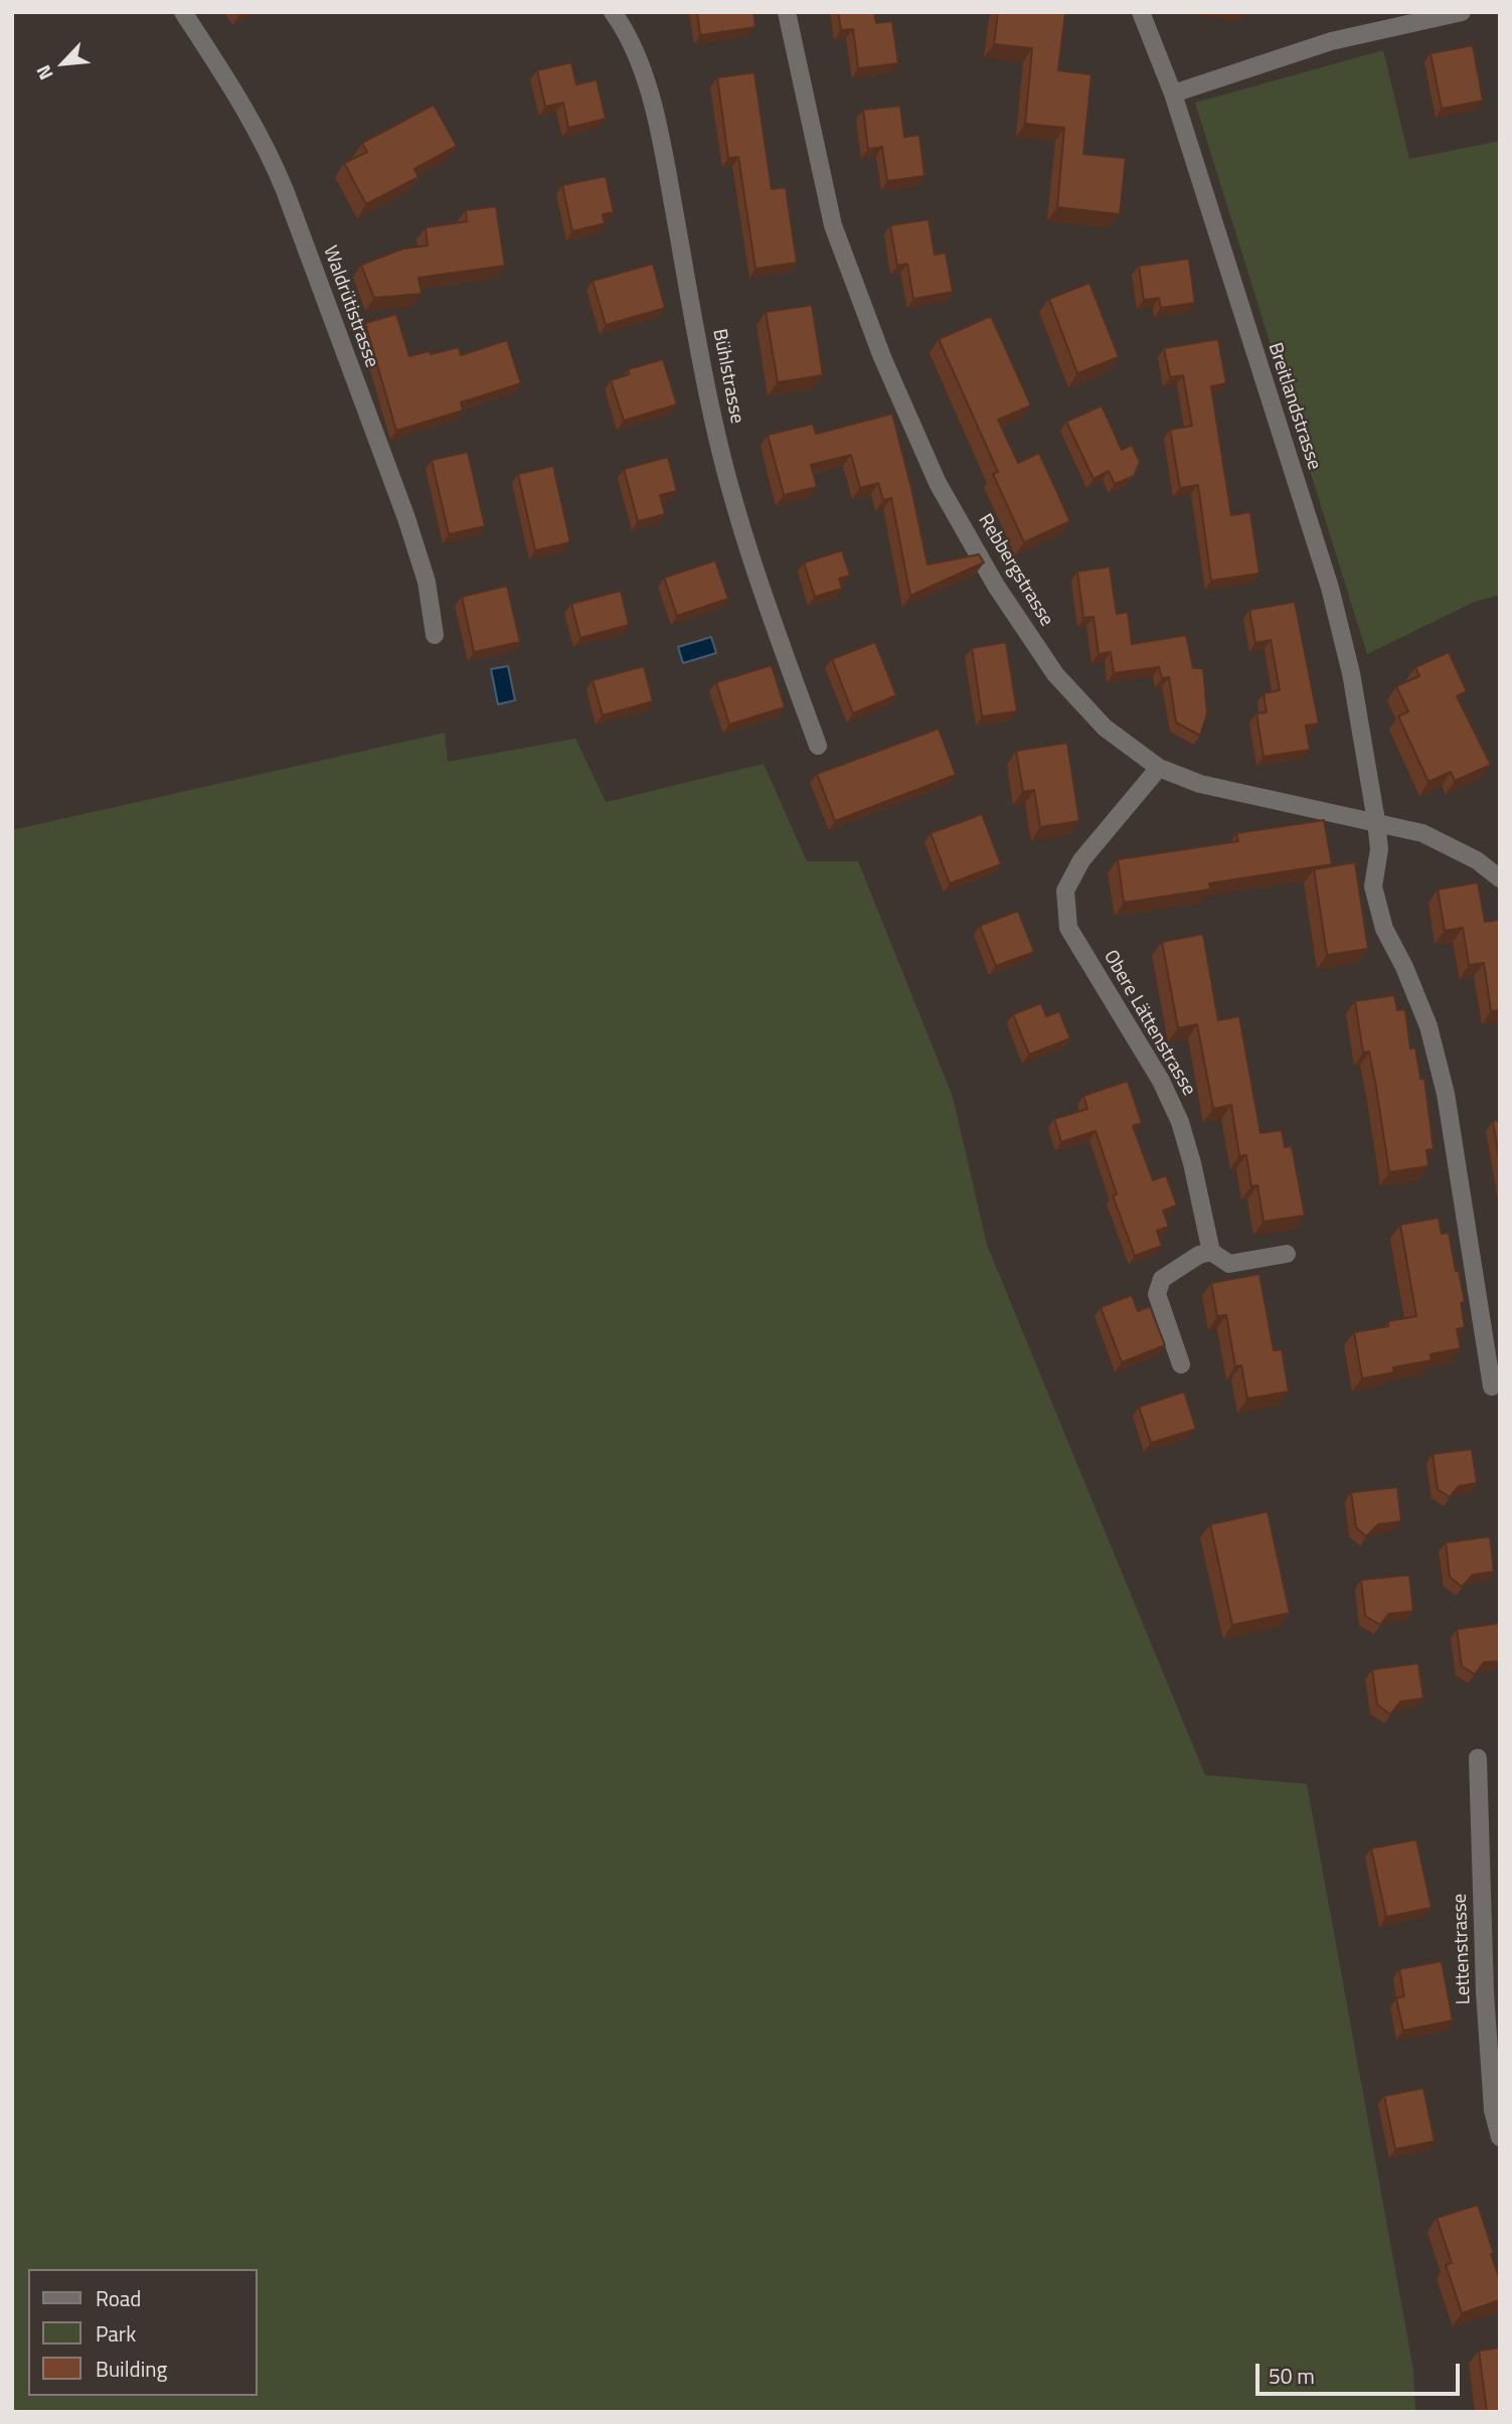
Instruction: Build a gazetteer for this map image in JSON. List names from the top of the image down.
{
  "streets": {
    "street": [
      "Waldrütistrasse",
      "Bühlstrasse",
      "Breitlandstrasse",
      "Rebbergstrasse",
      "Obere Lättenstrasse",
      "Lettenstrasse"
    ]
  },
  "crossings": [
    ["Breitlandstrasse", "Rebbergstrasse"],
    ["Rebbergstrasse", "Obere Lättenstrasse"]
  ],
  "legend": ["Road", "Park", "Building"],
  "scale_bar": "50 m",
  "north": "bottom left"
}
